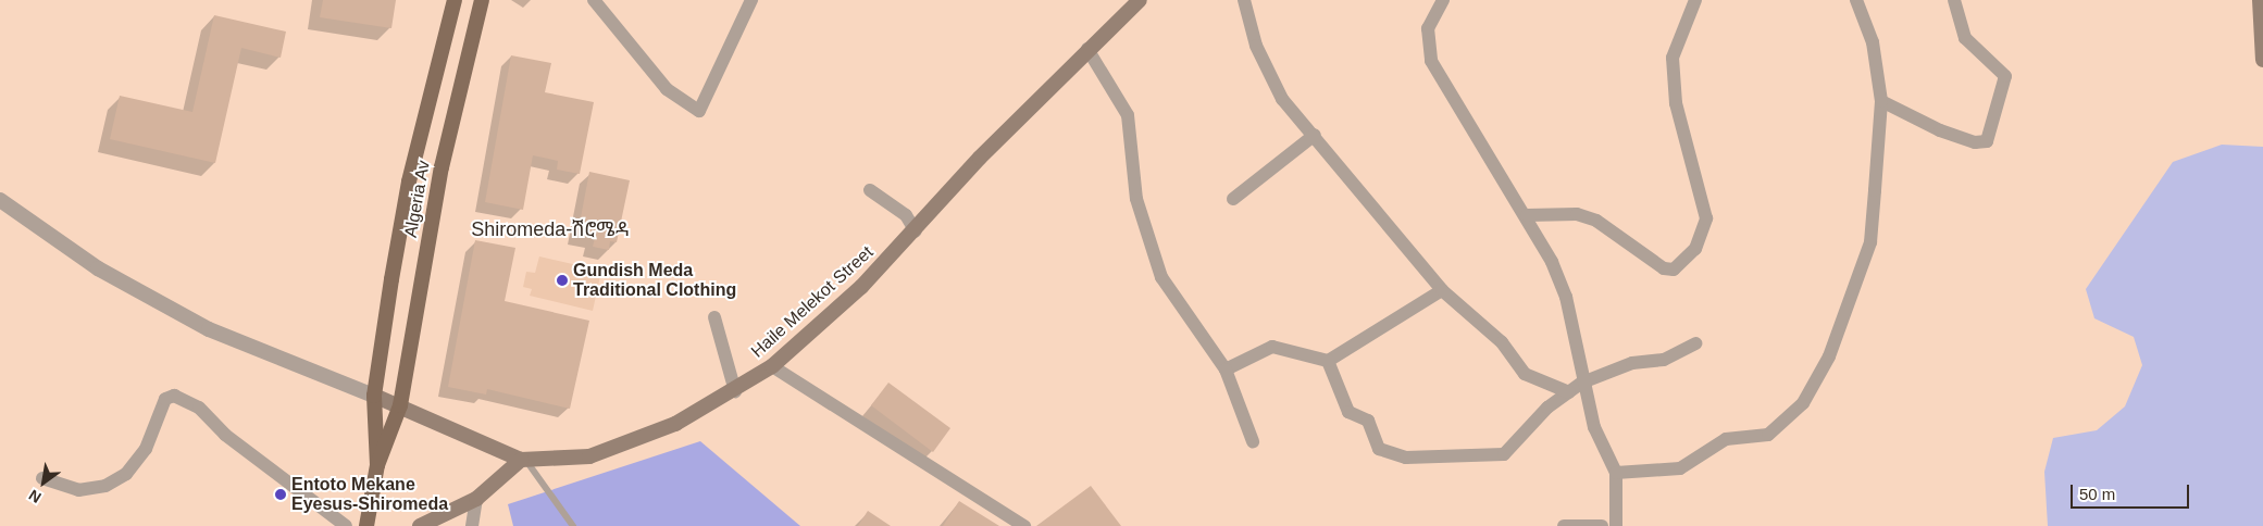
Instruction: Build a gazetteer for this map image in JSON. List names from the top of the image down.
{
  "streets": {
    "main road": ["Algeria Av", "Haile Melekot Street"]
  },
  "crossings": [
    ["Algeria Av", "Haile Melekot Street"]
  ],
  "districts": ["Shiromeda-ሽሮሜዳ"],
  "places": ["Gundish Meda Traditional Clothing", "Entoto Mekane Eyesus-Shiromeda"],
  "scale_bar": "50 m",
  "north": "bottom left"
}
